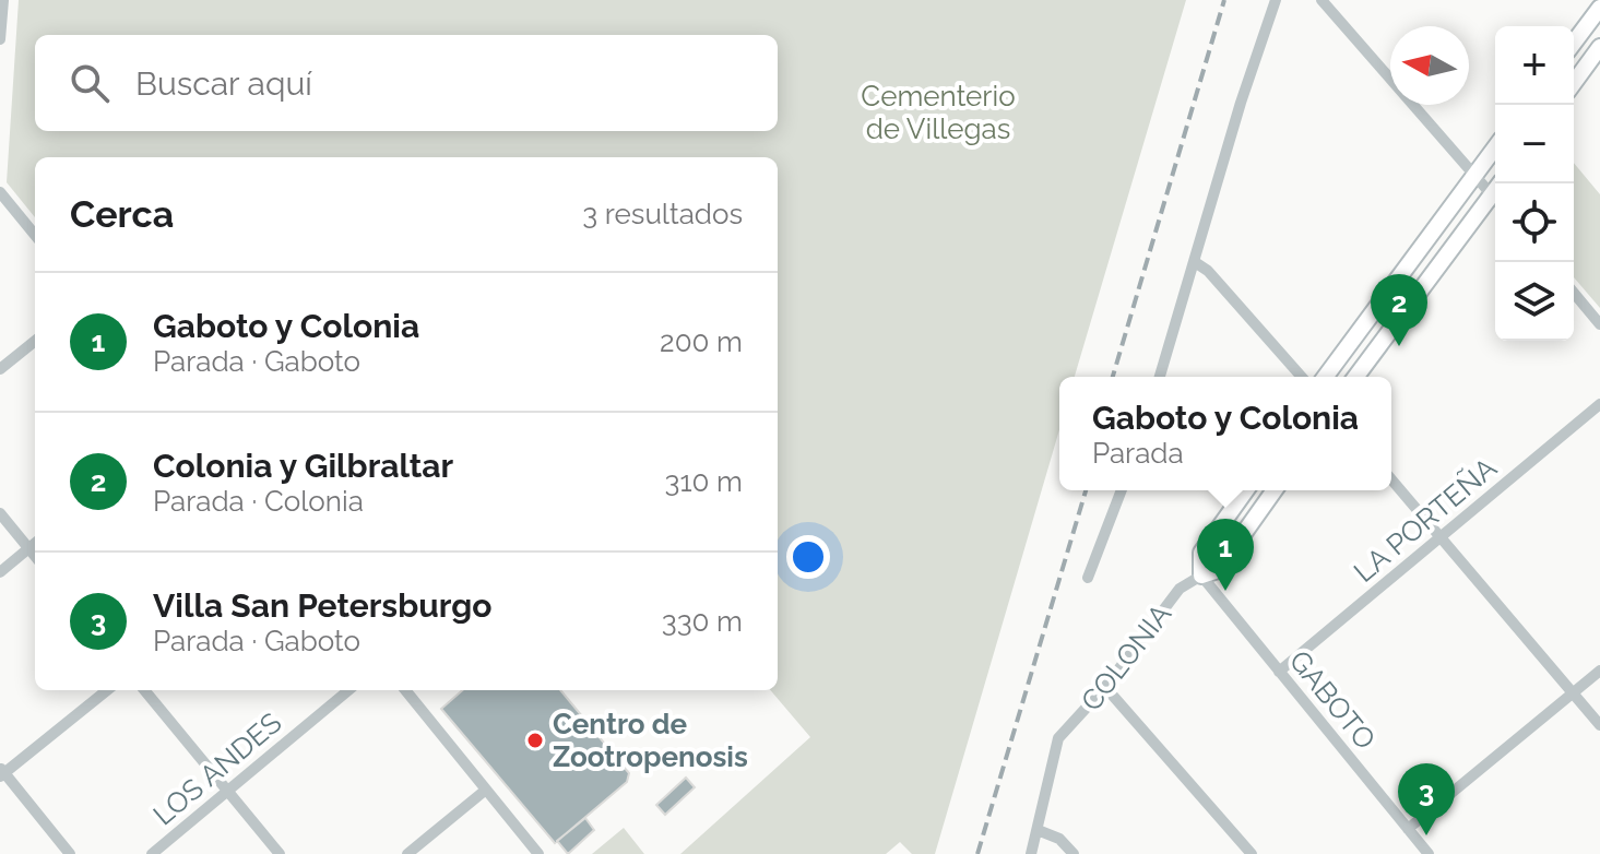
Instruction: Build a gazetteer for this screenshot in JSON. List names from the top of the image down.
{
  "streets": {
    "street": [
      "LA PORTEÑA",
      "COLONIA",
      "GABOTO",
      "LOS ANDES"
    ]
  },
  "crossings": [
    ["LA PORTEÑA", "GABOTO"],
    ["COLONIA", "GABOTO"]
  ],
  "parks": ["Cementerio de Villegas"],
  "places": ["Centro de Zootropenosis"],
  "north": "left",
  "page": {
    "map_buttons": ["+", "−"],
    "search": "Buscar aquí",
    "heading": ["Cerca", "3 resultados"],
    "list": [
      {
        "mark": "1",
        "name": "Gaboto y Colonia",
        "note": "Parada · Gaboto",
        "value": "200 m"
      },
      {
        "mark": "2",
        "name": "Colonia y Gilbraltar",
        "note": "Parada · Colonia",
        "value": "310 m"
      },
      {
        "mark": "3",
        "name": "Villa San Petersburgo",
        "note": "Parada · Gaboto",
        "value": "330 m"
      }
    ],
    "pins": ["2", "1", "3"],
    "popup": ["Gaboto y Colonia", "Parada"]
  }
}
